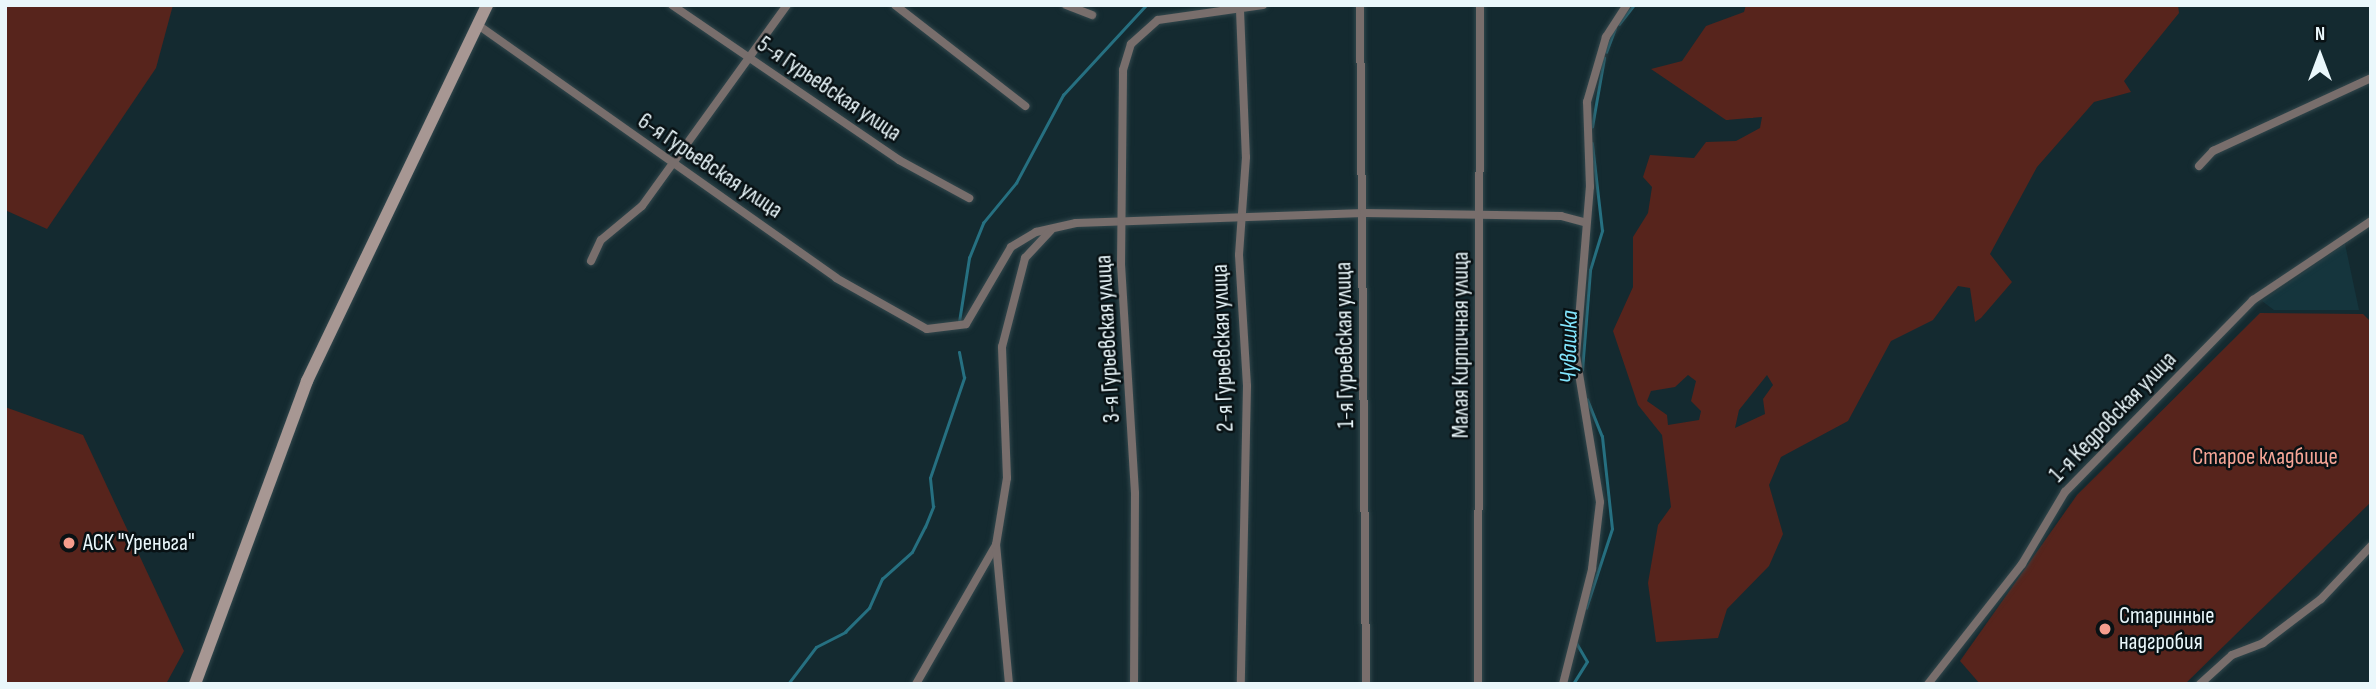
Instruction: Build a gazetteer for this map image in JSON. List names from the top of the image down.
{
  "streets": {
    "street": [
      "5-я Гурьевская улица",
      "6-я Гурьевская улица",
      "3-я Гурьевская улица",
      "1-я Гурьевская улица",
      "Малая Кирпичная улица",
      "2-я Гурьевская улица",
      "1-я Кедровская улица"
    ]
  },
  "crossings": [
    ["3-я Гурьевская улица", "2-я Гурьевская улица"]
  ],
  "water": ["Чувашка"],
  "parks": ["Старое кладбище"],
  "places": ["АСК \"Уреньга\"", "Старинные надгробия"],
  "north": "top"
}
